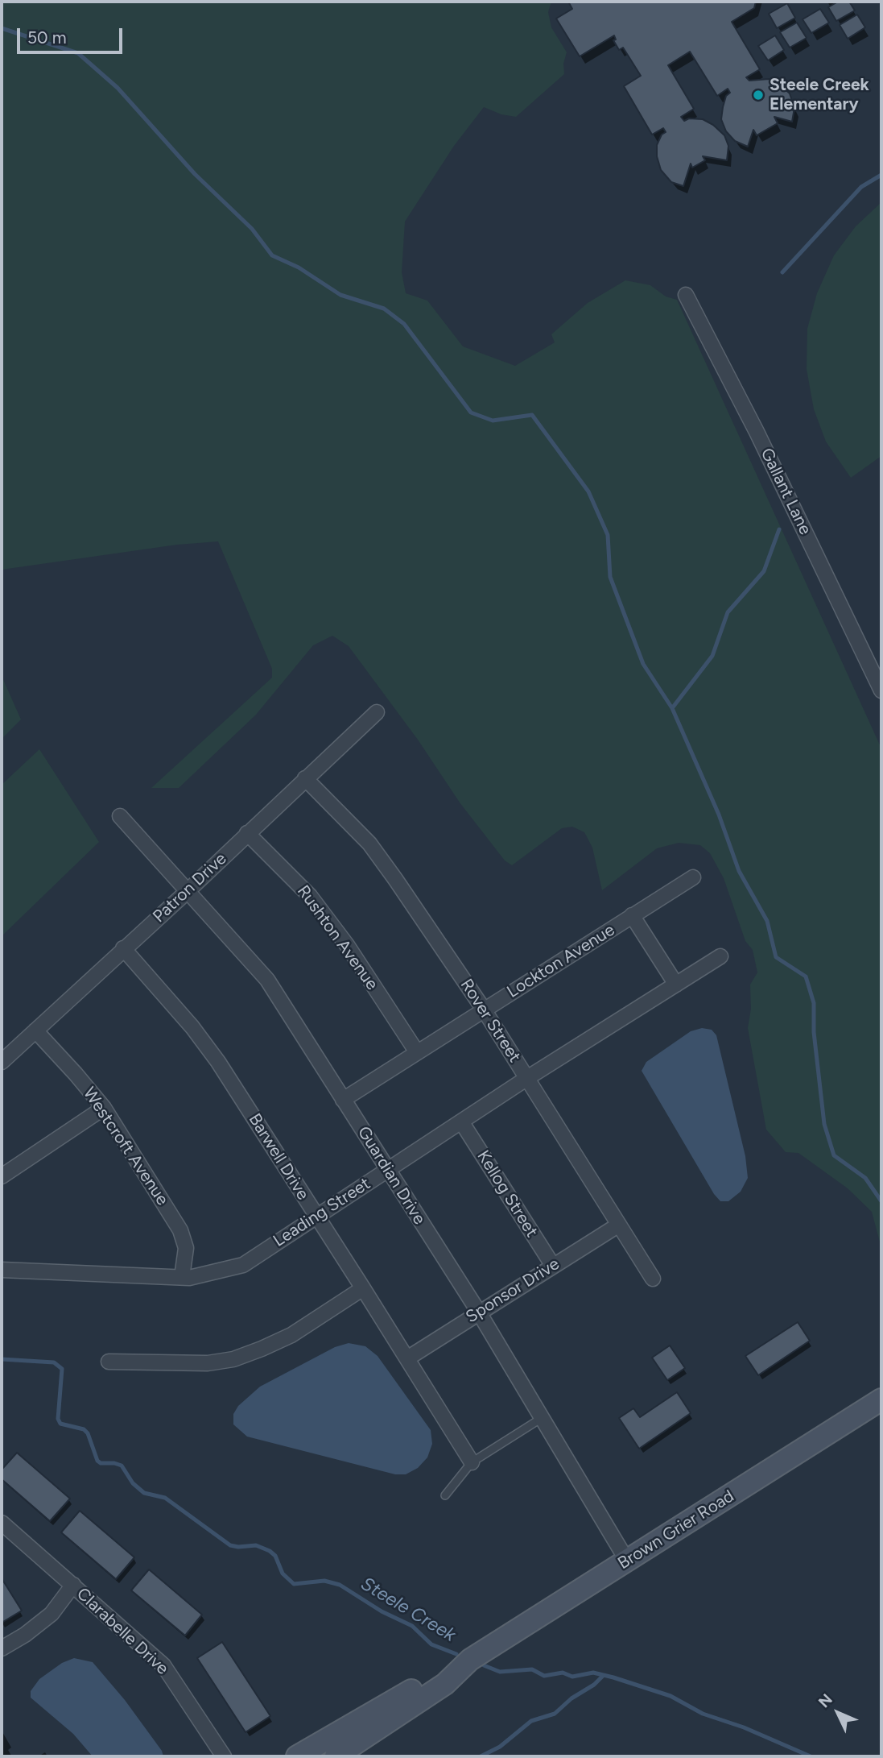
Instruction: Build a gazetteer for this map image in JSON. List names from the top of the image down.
{
  "streets": {
    "main road": ["Brown Grier Road"],
    "street": [
      "Gallant Lane",
      "Patron Drive",
      "Rushton Avenue",
      "Lockton Avenue",
      "Rover Street",
      "Westcroft Avenue",
      "Barwell Drive",
      "Guardian Drive",
      "Kellog Street",
      "Leading Street",
      "Sponsor Drive",
      "Clarabelle Drive"
    ]
  },
  "crossings": [
    ["Patron Drive", "Rushton Avenue"],
    ["Patron Drive", "Rover Street"],
    ["Patron Drive", "Westcroft Avenue"],
    ["Patron Drive", "Barwell Drive"],
    ["Patron Drive", "Guardian Drive"],
    ["Rushton Avenue", "Lockton Avenue"],
    ["Lockton Avenue", "Rover Street"],
    ["Lockton Avenue", "Guardian Drive"],
    ["Rover Street", "Leading Street"],
    ["Rover Street", "Sponsor Drive"],
    ["Westcroft Avenue", "Leading Street"],
    ["Barwell Drive", "Leading Street"],
    ["Barwell Drive", "Sponsor Drive"],
    ["Guardian Drive", "Leading Street"],
    ["Guardian Drive", "Sponsor Drive"],
    ["Guardian Drive", "Brown Grier Road"],
    ["Kellog Street", "Leading Street"],
    ["Kellog Street", "Sponsor Drive"]
  ],
  "water": ["Steele Creek"],
  "places": ["Steele Creek Elementary"],
  "scale_bar": "50 m",
  "north": "top left"
}
